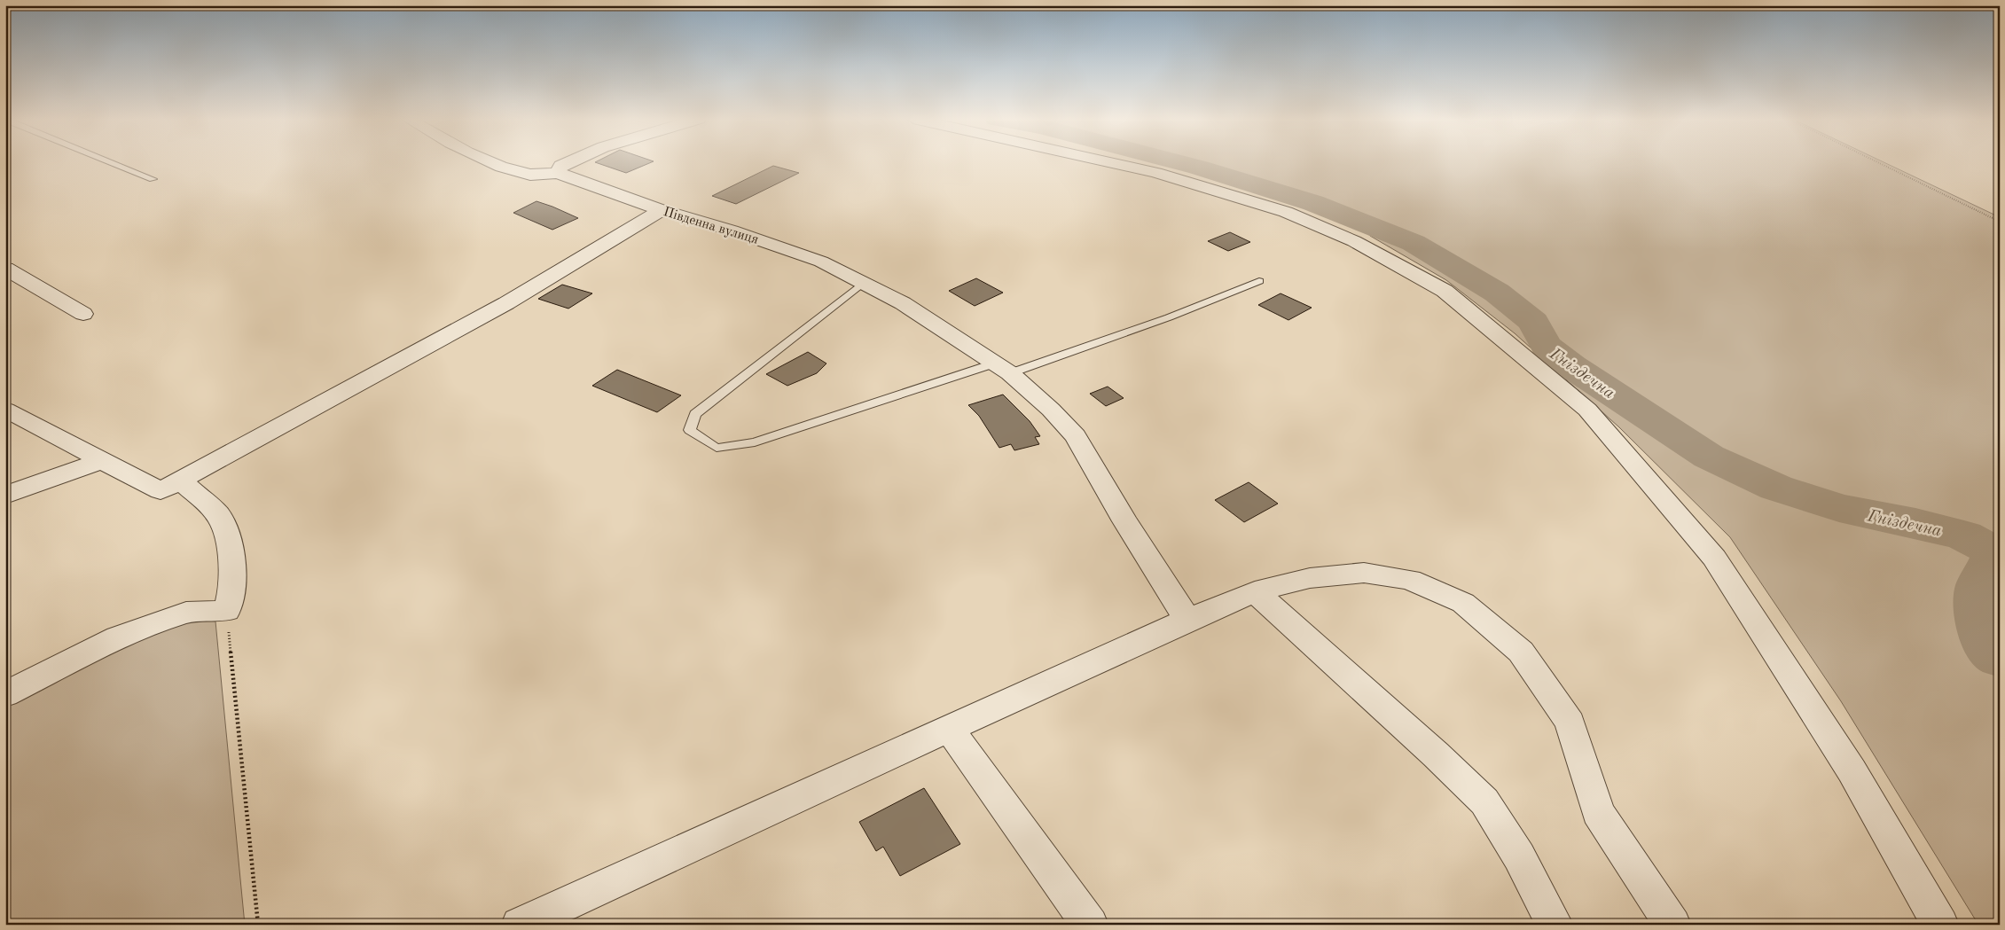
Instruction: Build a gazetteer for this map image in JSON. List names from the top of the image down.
{
  "streets": {
    "street": ["Південна вулиця"]
  },
  "water": ["Гніздечна"]
}
